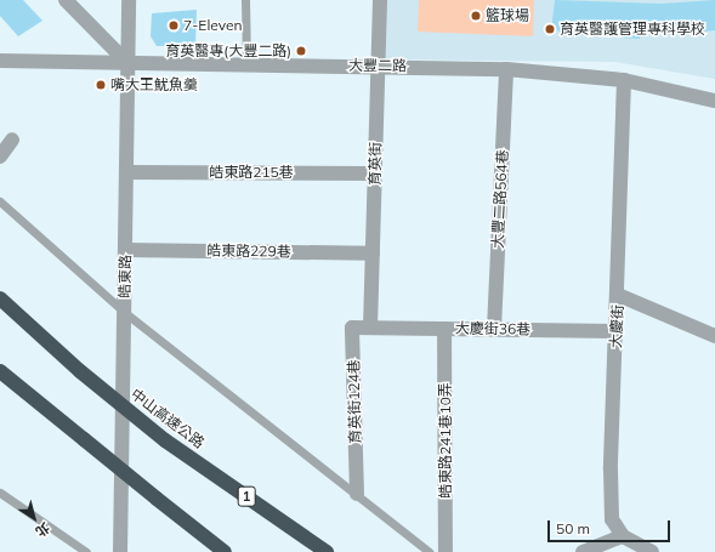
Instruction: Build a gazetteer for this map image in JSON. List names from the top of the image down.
{
  "streets": {
    "highway": ["中山高速公路", "1"],
    "street": [
      "大豐二路",
      "育英街",
      "皓東路215巷",
      "大豐二路564巷",
      "皓東路229巷",
      "皓東路",
      "大慶街",
      "大慶街36巷",
      "育英街124巷",
      "皓東路241巷10弄"
    ]
  },
  "crossings": [
    ["大豐二路", "育英街"],
    ["大豐二路", "大豐二路564巷"],
    ["大豐二路", "皓東路"],
    ["大豐二路", "大慶街"],
    ["育英街", "皓東路215巷"],
    ["育英街", "皓東路229巷"],
    ["育英街", "大慶街36巷"],
    ["育英街", "育英街124巷"],
    ["皓東路215巷", "皓東路"],
    ["大豐二路564巷", "大慶街36巷"],
    ["皓東路229巷", "皓東路"],
    ["大慶街", "大慶街36巷"],
    ["大慶街36巷", "育英街124巷"],
    ["大慶街36巷", "皓東路241巷10弄"]
  ],
  "places": [
    "籃球場",
    "7-Eleven",
    "育英醫護管理專科學校",
    "育英醫專(大豐二路)",
    "嘴大王魷魚羹"
  ],
  "scale_bar": "50 m",
  "north": "bottom right"
}
